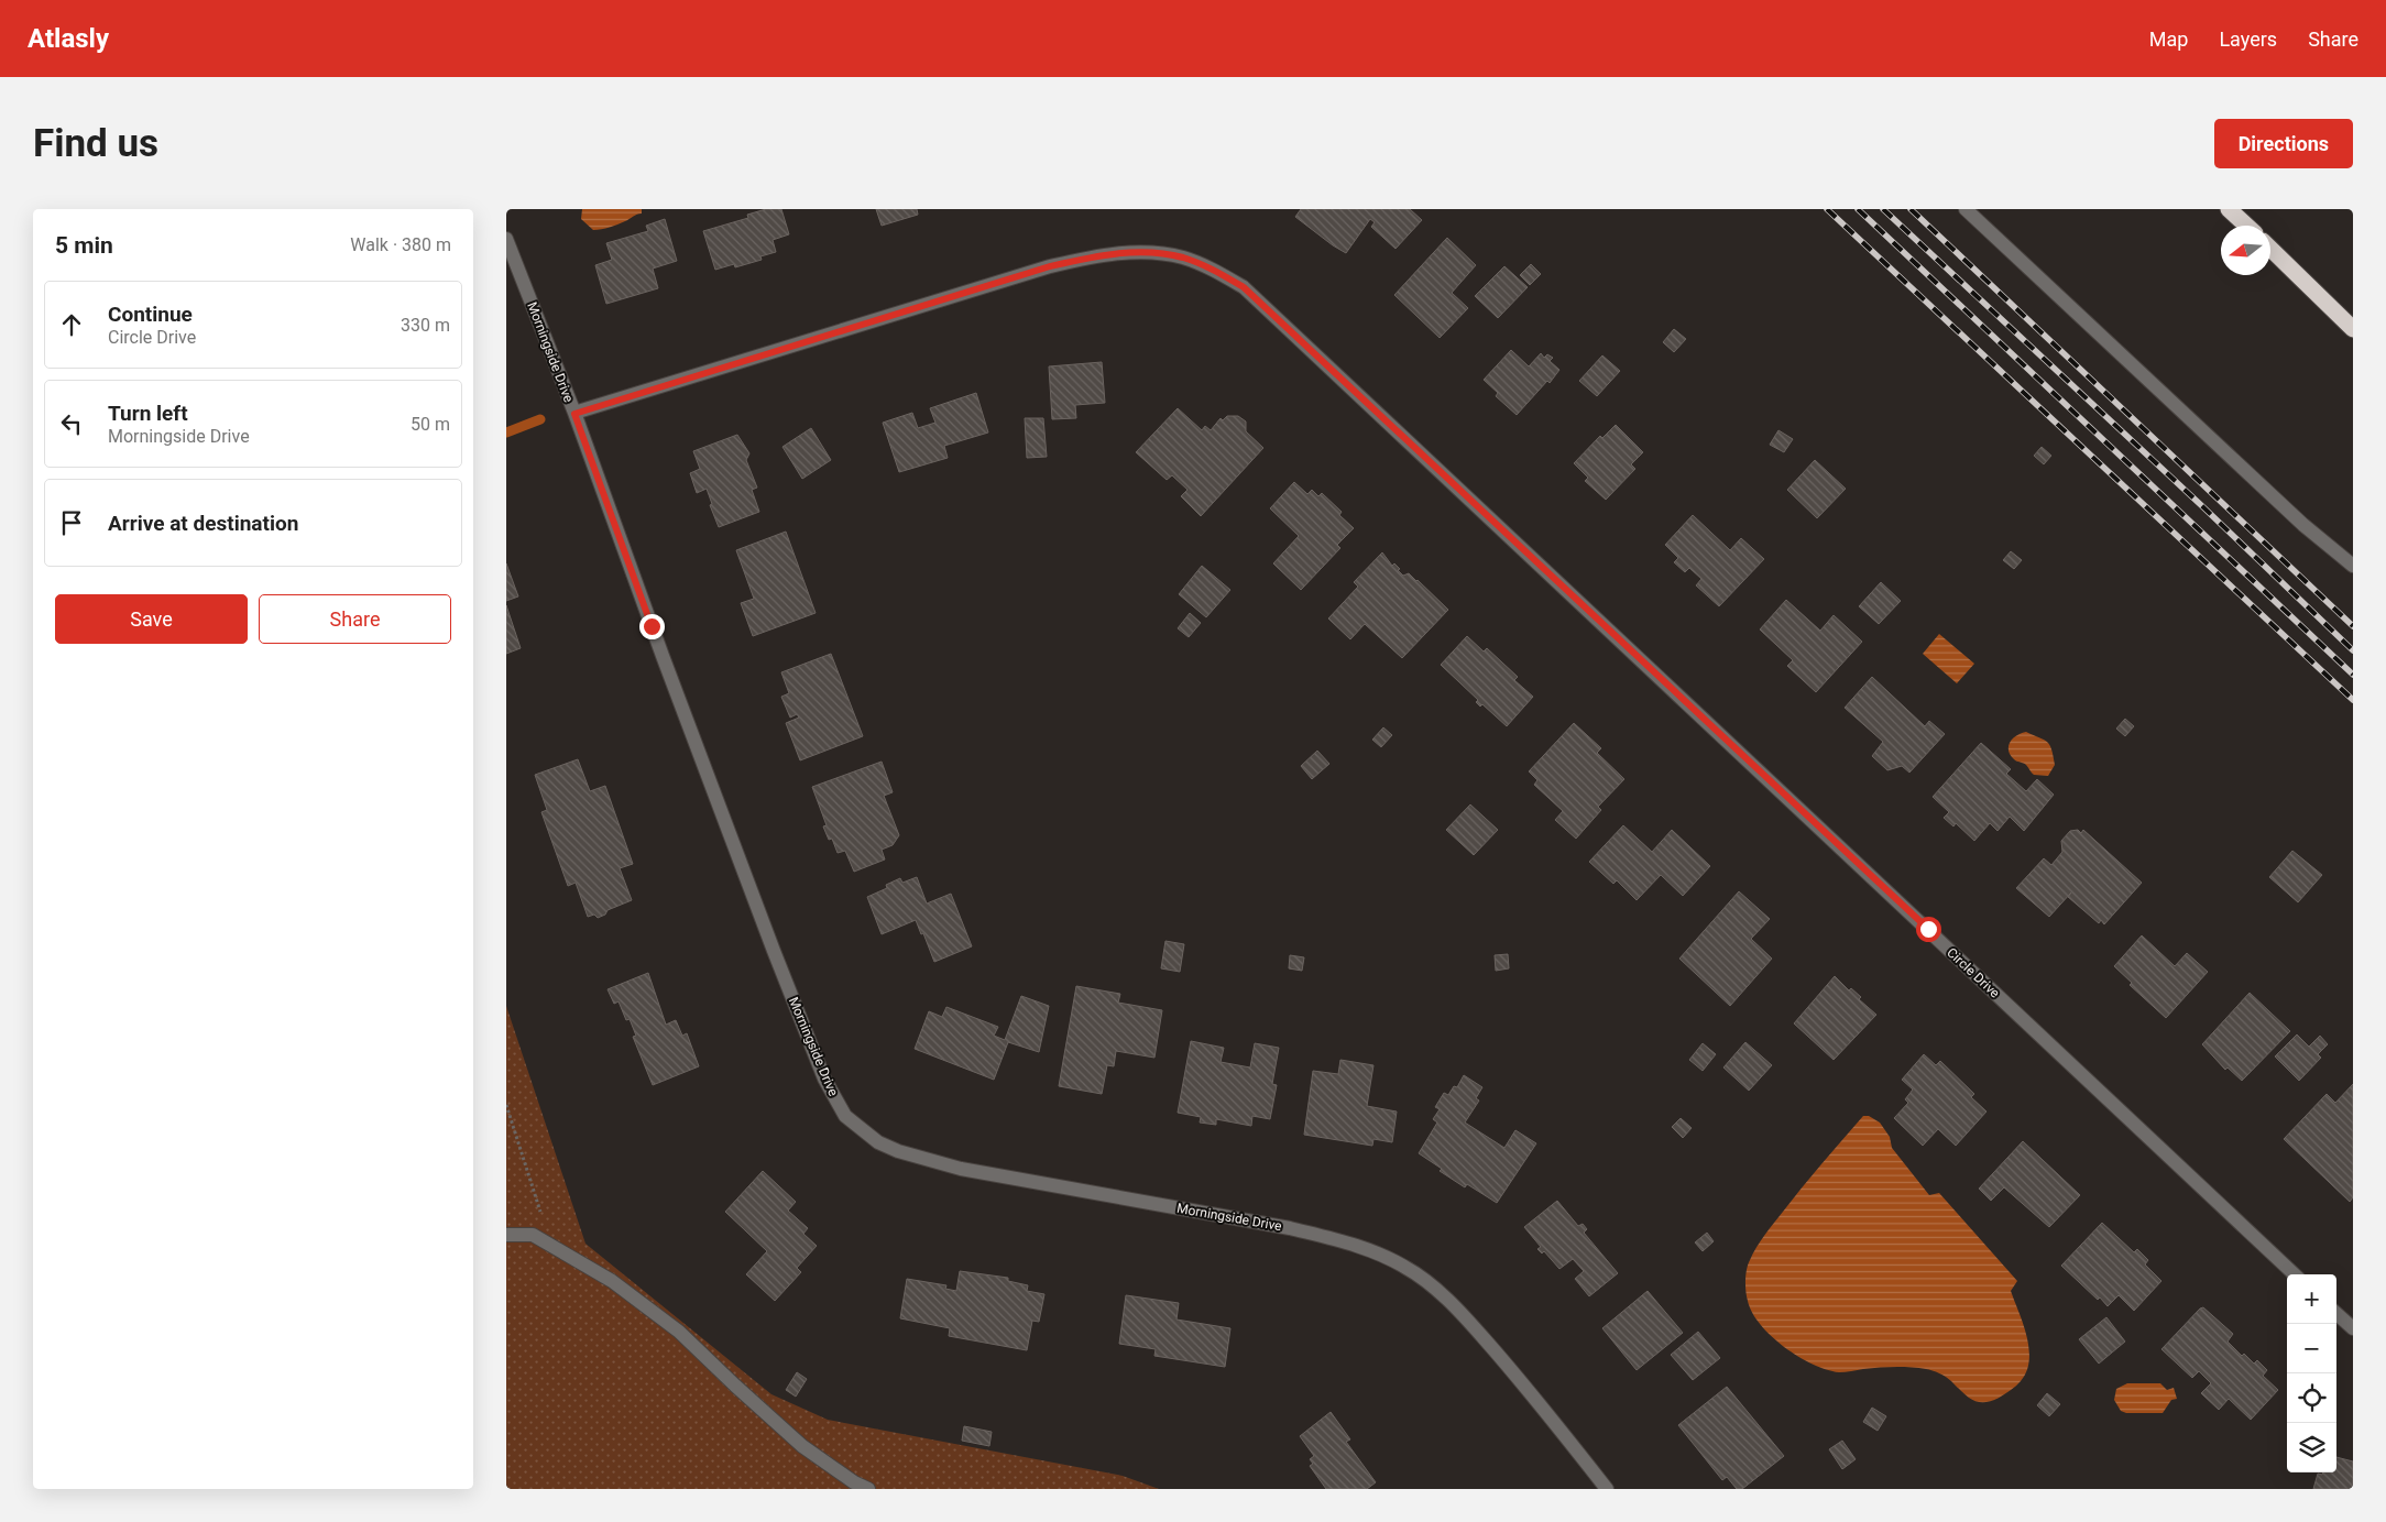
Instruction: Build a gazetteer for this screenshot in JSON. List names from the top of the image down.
{
  "streets": {
    "street": ["Morningside Drive", "Circle Drive"]
  },
  "crossings": [
    ["Morningside Drive", "Circle Drive"]
  ],
  "north": "left",
  "page": {
    "header": "Atlasly",
    "nav": ["Map", "Layers", "Share"],
    "buttons": [
      "Directions",
      ["Save", "Share"]
    ],
    "title": "Find us",
    "heading": ["5 min", "Walk · 380 m"],
    "list": [
      ["Continue", "Circle Drive", "330 m"],
      ["Turn left", "Morningside Drive", "50 m"],
      "Arrive at destination"
    ],
    "map_buttons": ["+", "−"]
  }
}
